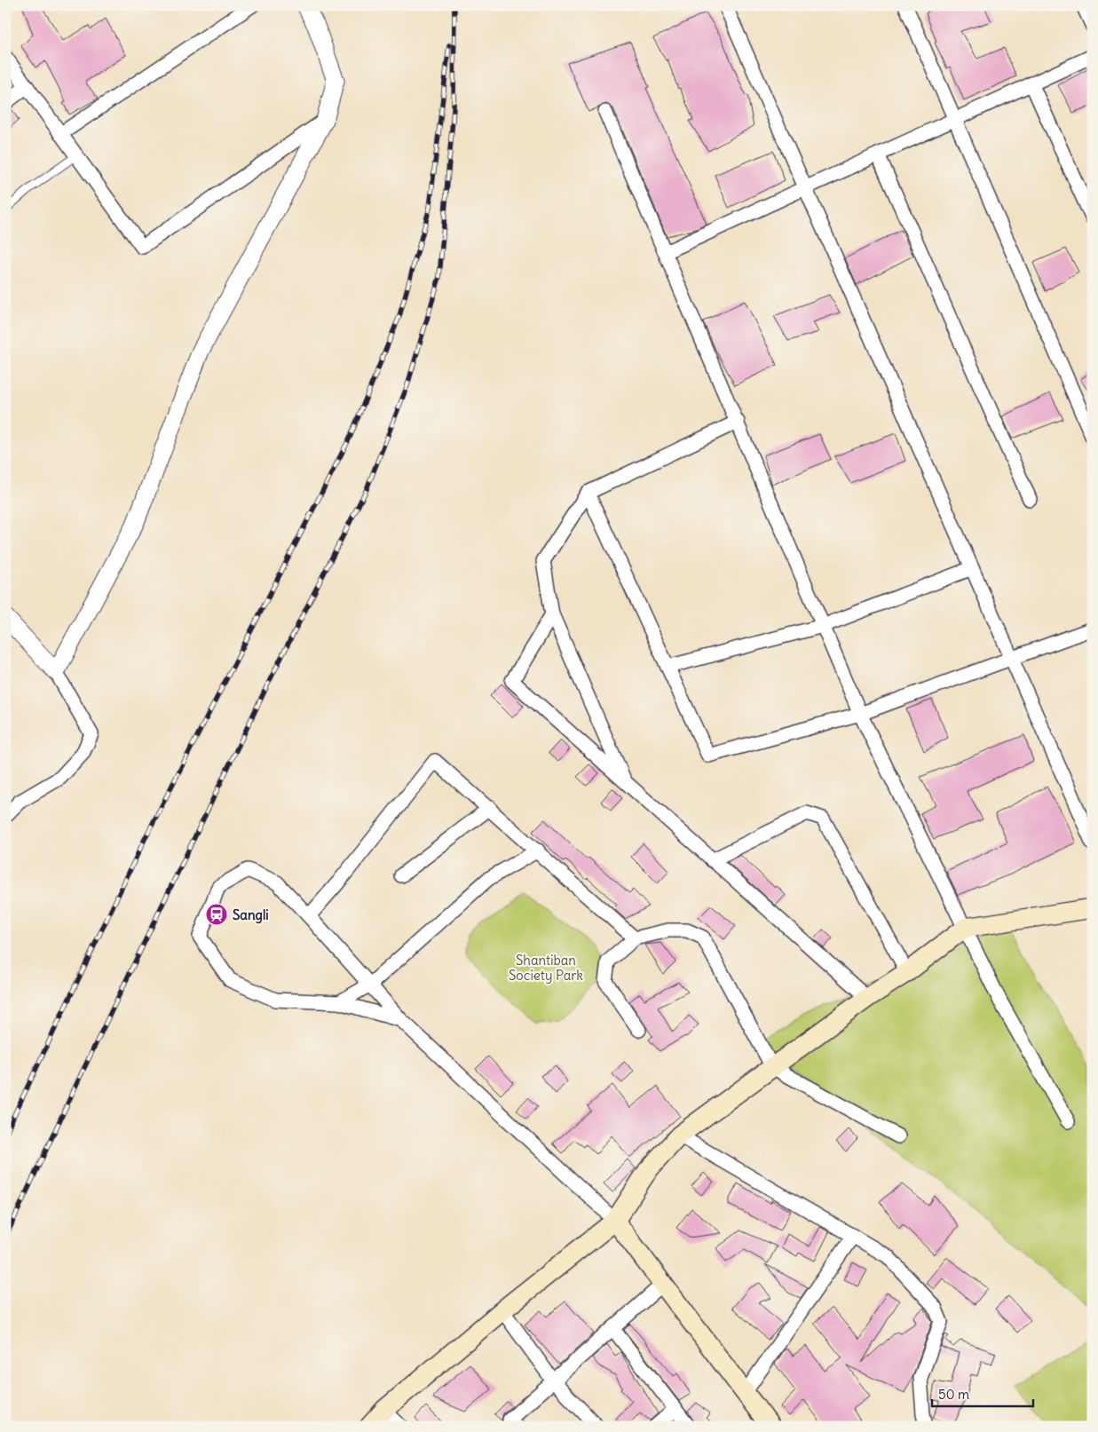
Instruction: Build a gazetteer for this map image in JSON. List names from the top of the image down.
{
  "parks": ["Shantiban Society Park"],
  "places": {
    "station": ["Sangli"]
  },
  "scale_bar": "50 m"
}
